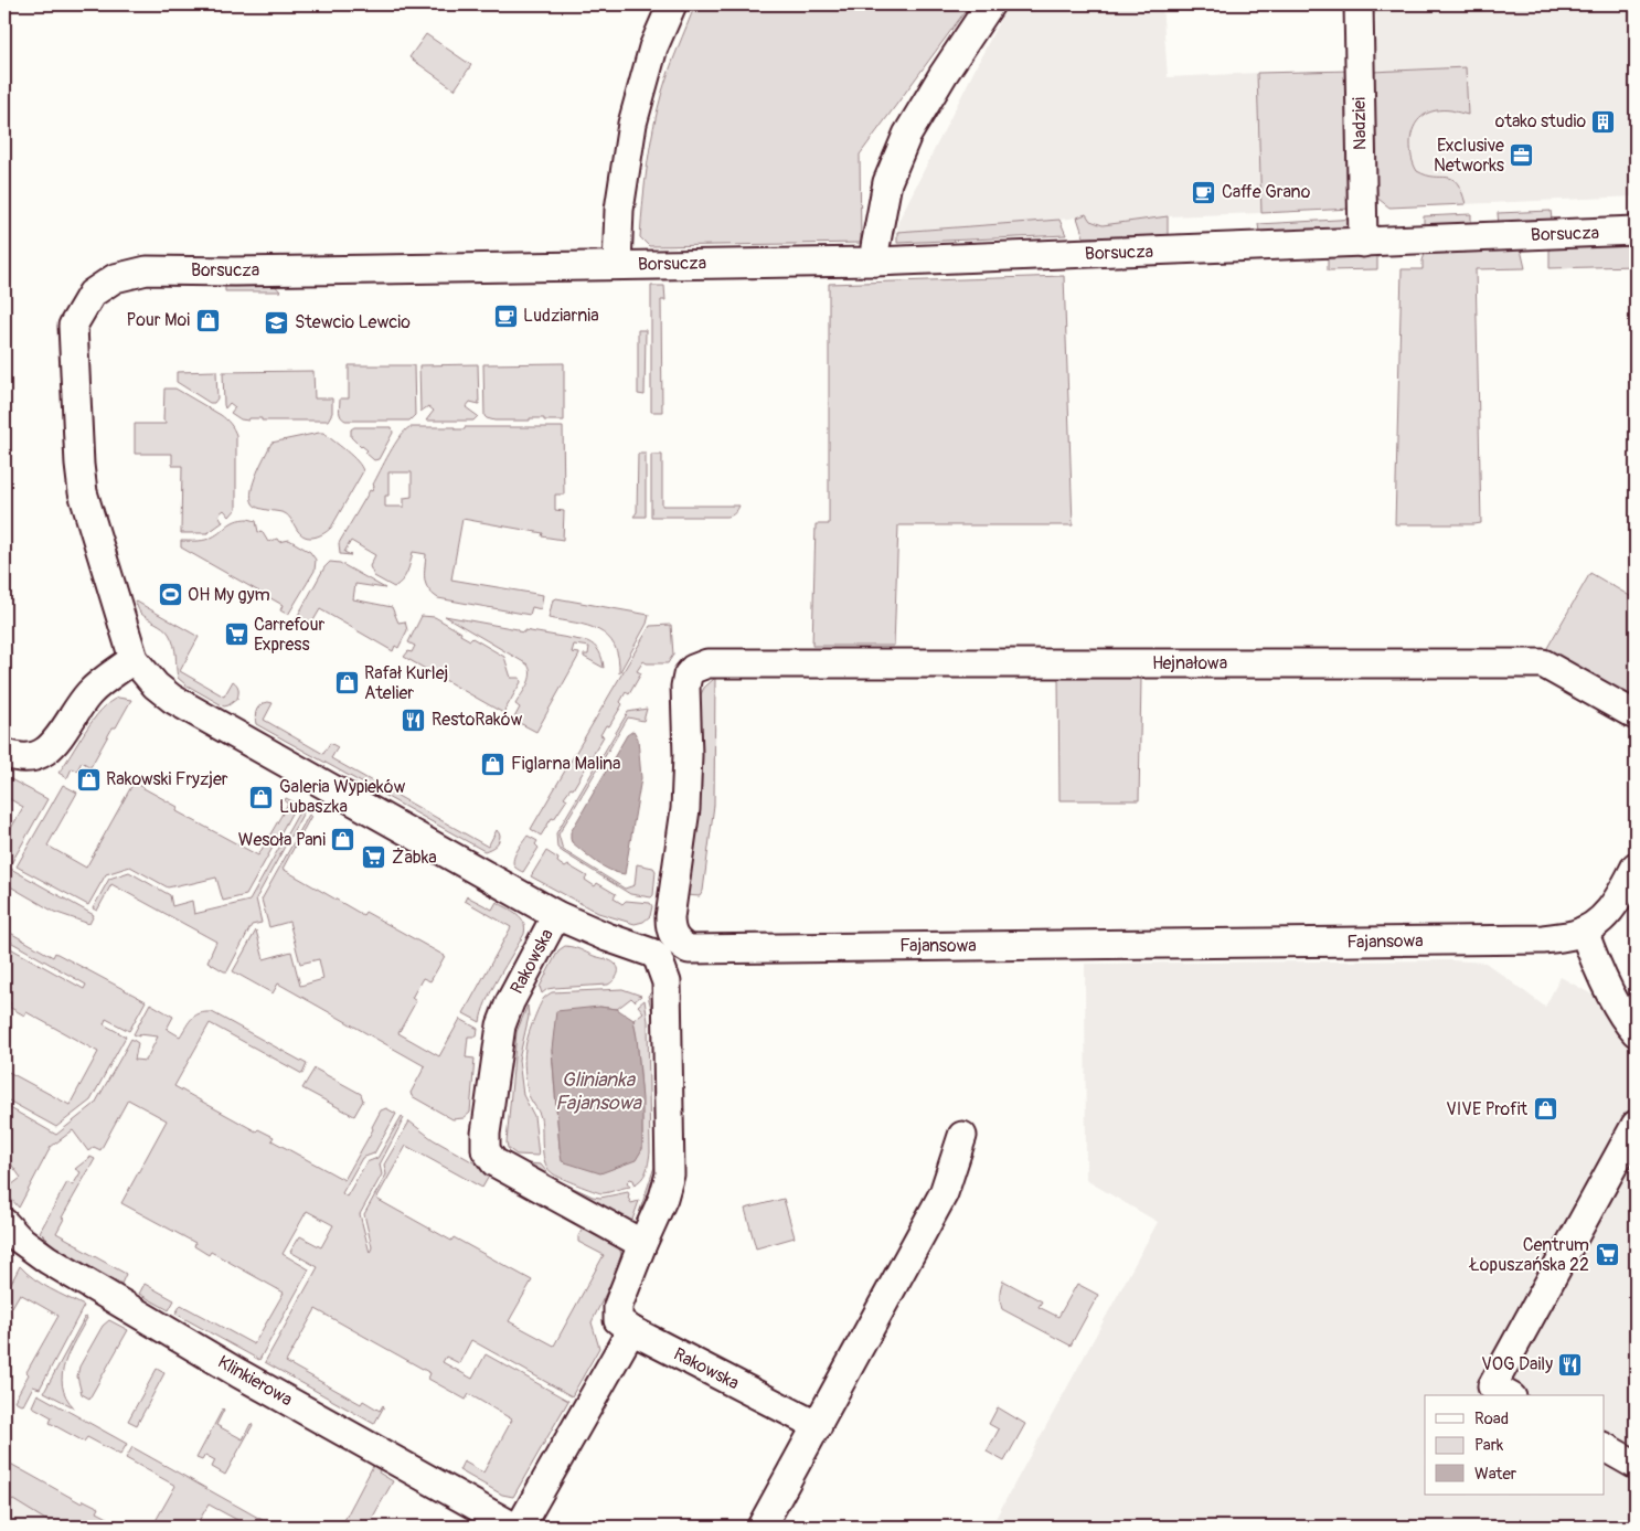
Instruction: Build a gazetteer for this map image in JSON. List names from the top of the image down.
{
  "streets": {
    "street": [
      "Nadziei",
      "Borsucza",
      "Hejnałowa",
      "Fajansowa",
      "Rakowska",
      "Klinkierowa"
    ]
  },
  "crossings": [
    ["Nadziei", "Borsucza"],
    ["Borsucza", "Rakowska"],
    ["Hejnałowa", "Fajansowa"]
  ],
  "water": ["Glinianka Fajansowa"],
  "places": {
    "building": ["otako studio"],
    "office": ["Exclusive Networks"],
    "cafe": ["Caffe Grano", "Ludziarnia"],
    "shop": [
      "Pour Moi",
      "Rafał Kurlej Atelier",
      "Figlarna Malina",
      "Rakowski Fryzjer",
      "Galeria Wypieków Lubaszka",
      "Wesoła Pani",
      "VIVE Profit"
    ],
    "school or university": ["Stewcio Lewcio"],
    "sports": ["OH My gym"],
    "supermarket": ["Carrefour Express", "Żabka", "Centrum Łopuszańska 22"],
    "restaurant": ["RestoRaków", "VOG Daily"]
  },
  "legend": ["Road", "Park", "Water"]
}
